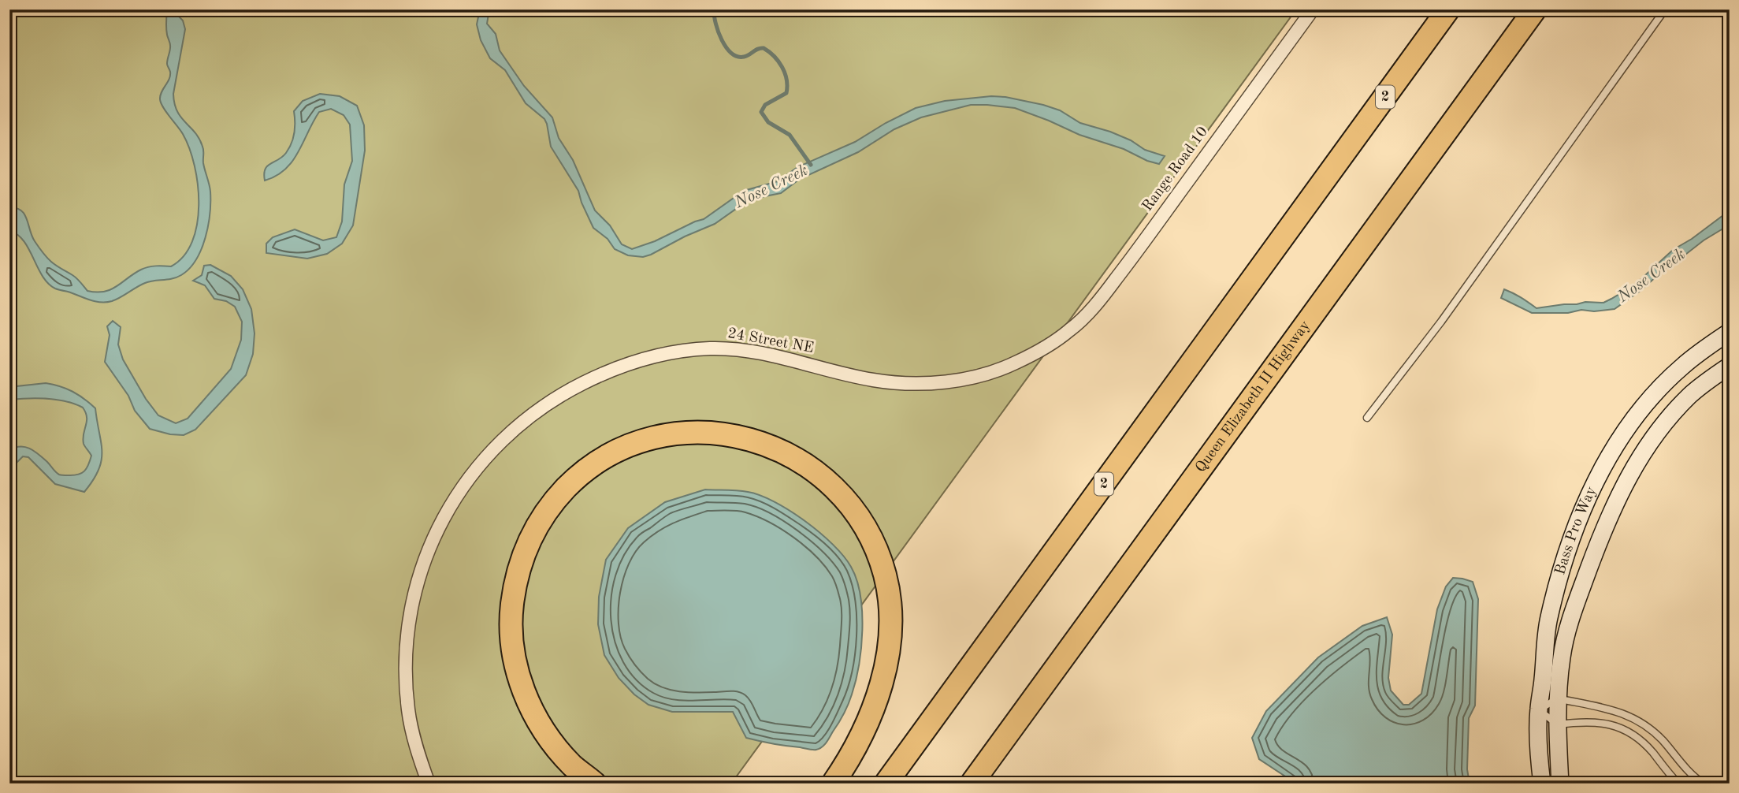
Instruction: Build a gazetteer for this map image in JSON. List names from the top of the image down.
{
  "streets": {
    "highway": ["2", "Queen Elizabeth II Highway"],
    "street": ["Range Road 10", "24 Street NE", "Bass Pro Way"]
  },
  "crossings": [
    ["Range Road 10", "24 Street NE"]
  ],
  "water": ["Nose Creek"]
}
